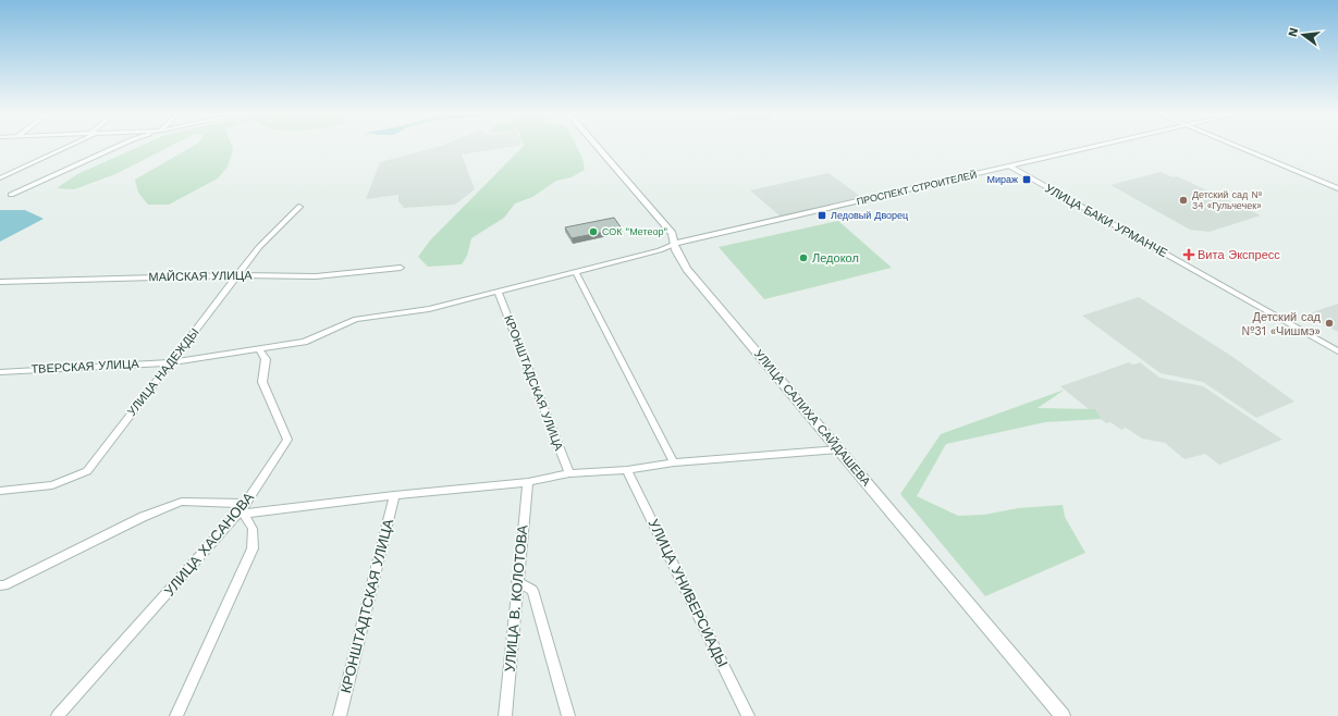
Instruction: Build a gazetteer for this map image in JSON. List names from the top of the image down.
{
  "streets": {
    "street": [
      "ПРОСПЕКТ СТРОИТЕЛЕЙ",
      "УЛИЦА БАКИ УРМАНЧЕ",
      "МАЙСКАЯ УЛИЦА",
      "ТВЕРСКАЯ УЛИЦА",
      "УЛИЦА НАДЕЖДЫ",
      "КРОНШТАДСКАЯ УЛИЦА",
      "УЛИЦА САЛИХА САЙДАШЕВА",
      "УЛИЦА ХАСАНОВА",
      "УЛИЦА УНИВЕРСИАДЫ",
      "УЛИЦА В. КОЛОТОВА",
      "КРОНШТАДТСКАЯ УЛИЦА"
    ]
  },
  "crossings": [
    ["ПРОСПЕКТ СТРОИТЕЛЕЙ", "УЛИЦА БАКИ УРМАНЧЕ"],
    ["ПРОСПЕКТ СТРОИТЕЛЕЙ", "ТВЕРСКАЯ УЛИЦА"],
    ["ПРОСПЕКТ СТРОИТЕЛЕЙ", "УЛИЦА САЛИХА САЙДАШЕВА"],
    ["МАЙСКАЯ УЛИЦА", "УЛИЦА НАДЕЖДЫ"],
    ["ТВЕРСКАЯ УЛИЦА", "УЛИЦА НАДЕЖДЫ"],
    ["ТВЕРСКАЯ УЛИЦА", "КРОНШТАДСКАЯ УЛИЦА"],
    ["ТВЕРСКАЯ УЛИЦА", "УЛИЦА САЛИХА САЙДАШЕВА"],
    ["ТВЕРСКАЯ УЛИЦА", "УЛИЦА ХАСАНОВА"]
  ],
  "places": {
    "transit": ["Мираж", "Ледовый Дворец"],
    "other": [
      "Детский сад № 34 «Гульчечек»",
      "СОК \"Метеор\"",
      "Ледокол",
      "Детский сад №31 «Чишмэ»"
    ],
    "health": ["Вита Экспресс"]
  },
  "north": "left"
}
